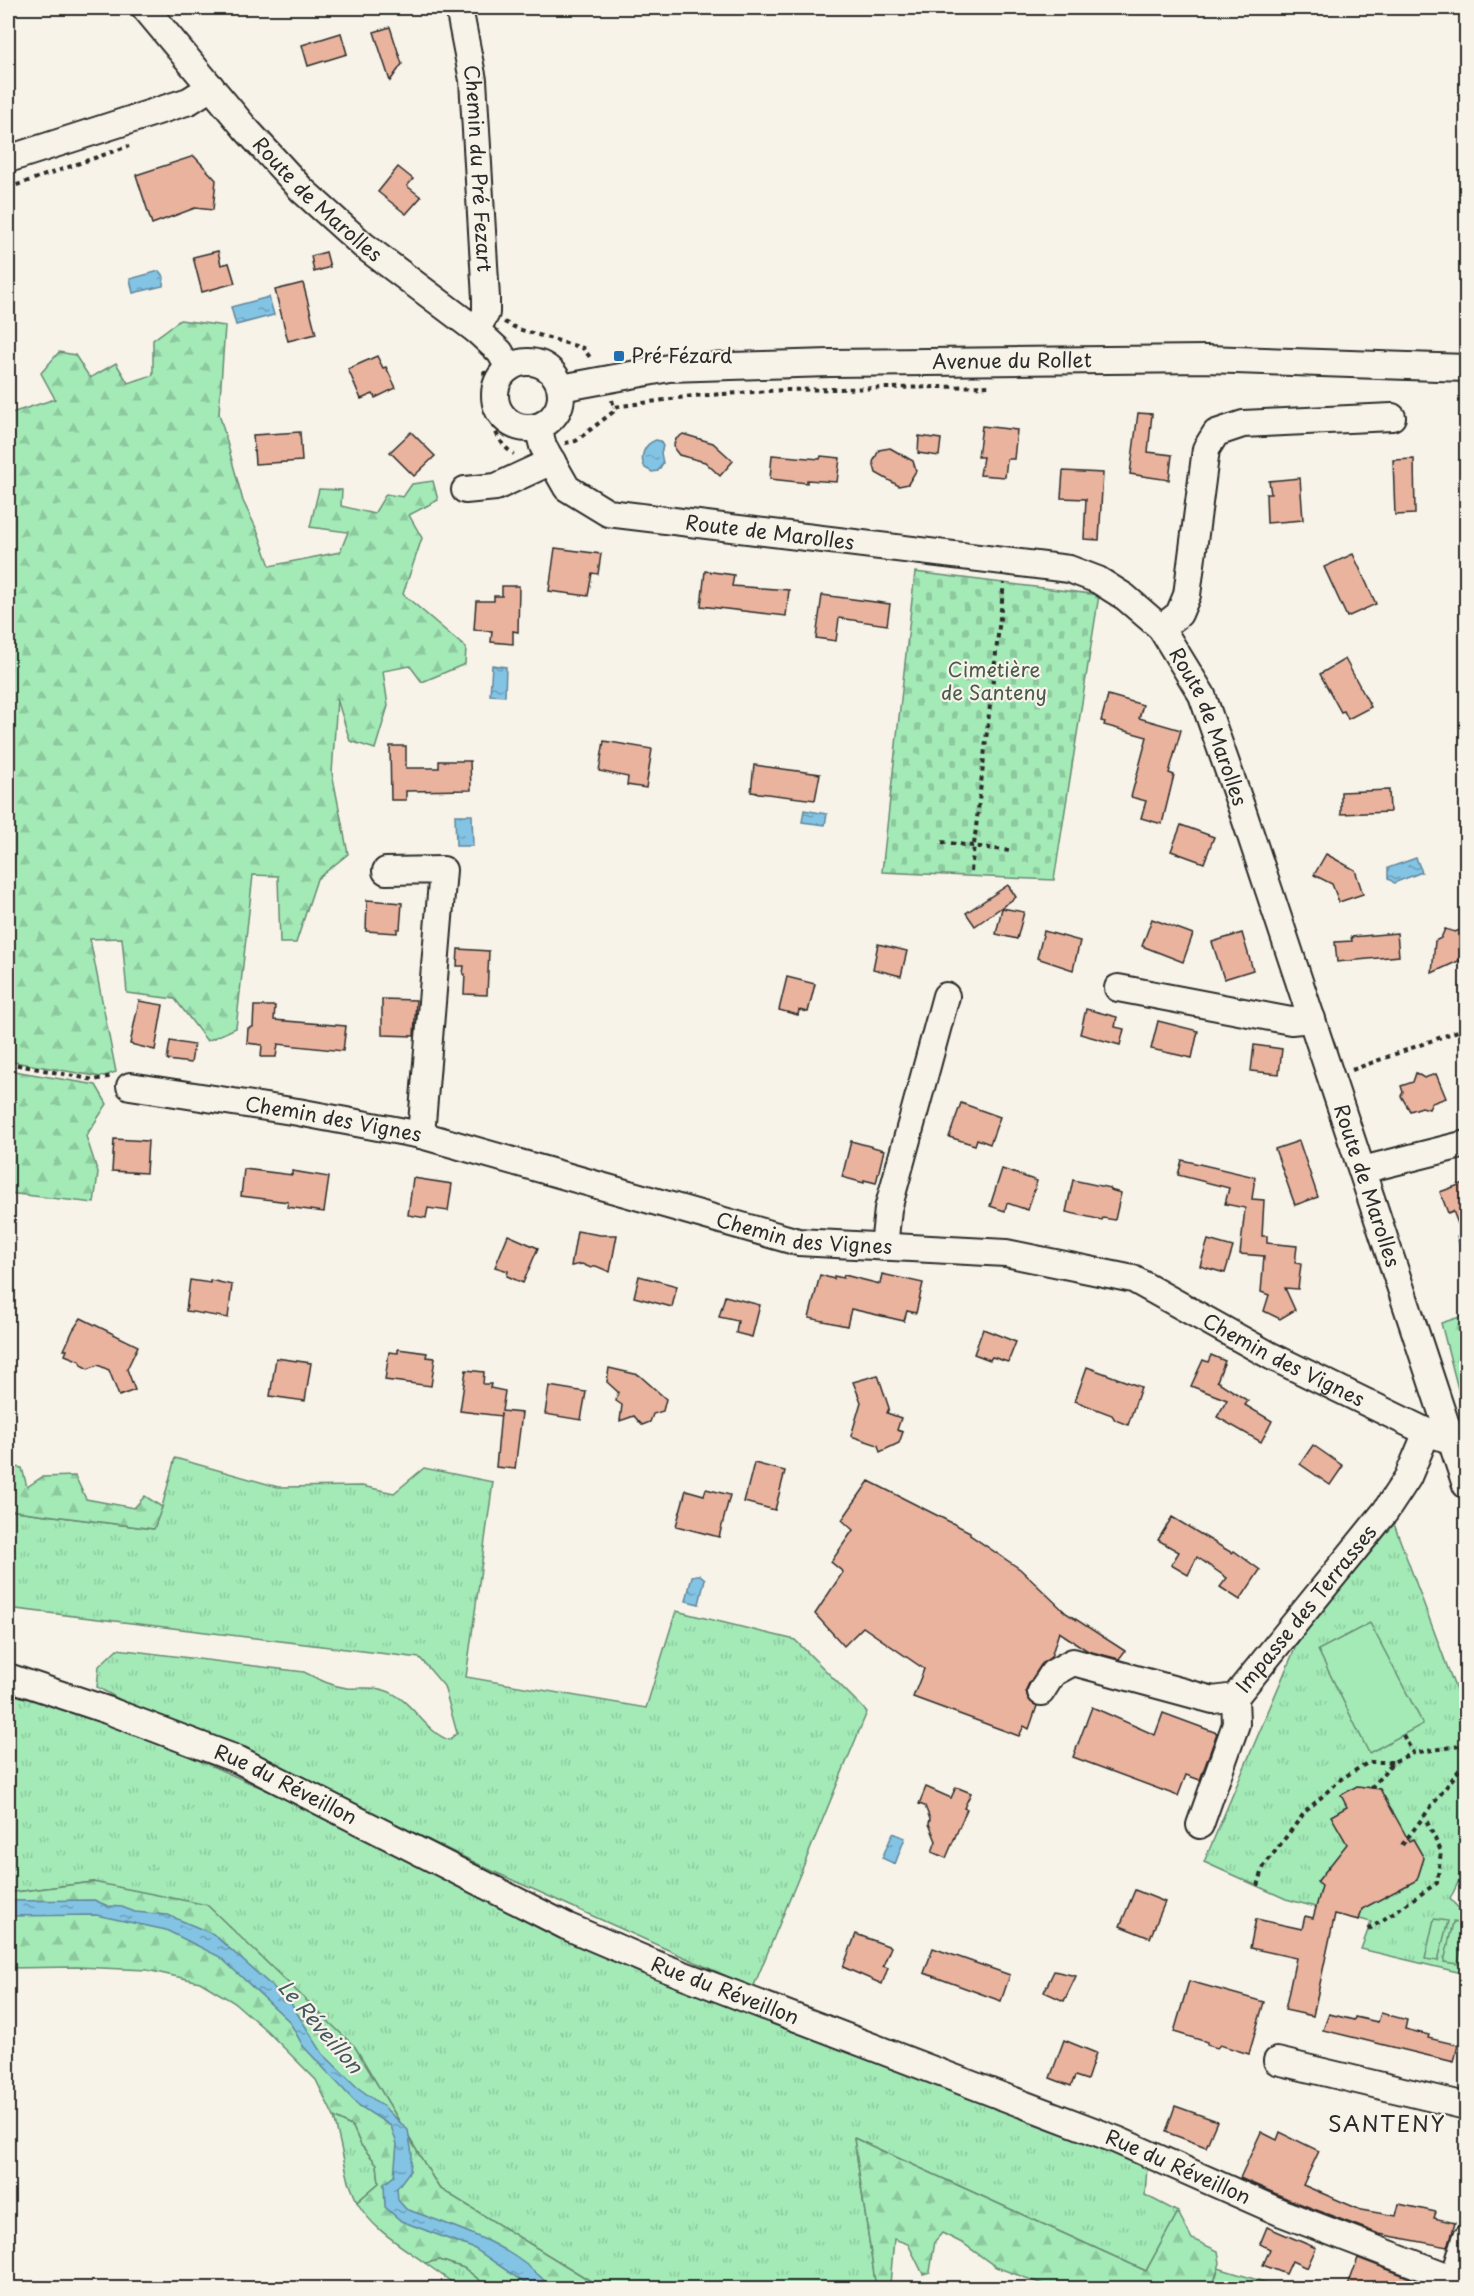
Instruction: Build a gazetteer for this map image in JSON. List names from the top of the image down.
{
  "streets": {
    "street": [
      "Chemin du Pré Fezart",
      "Route de Marolles",
      "Avenue du Rollet",
      "Chemin des Vignes",
      "Impasse des Terrasses",
      "Rue du Réveillon"
    ]
  },
  "crossings": [
    ["Chemin du Pré Fezart", "Route de Marolles"],
    ["Route de Marolles", "Avenue du Rollet"],
    ["Route de Marolles", "Chemin des Vignes"],
    ["Chemin des Vignes", "Impasse des Terrasses"]
  ],
  "districts": ["SANTENY"],
  "water": ["Le Réveillon"],
  "parks": ["Cimetière de Santeny"],
  "places": {
    "transit": ["Pré Fézard"]
  }
}
